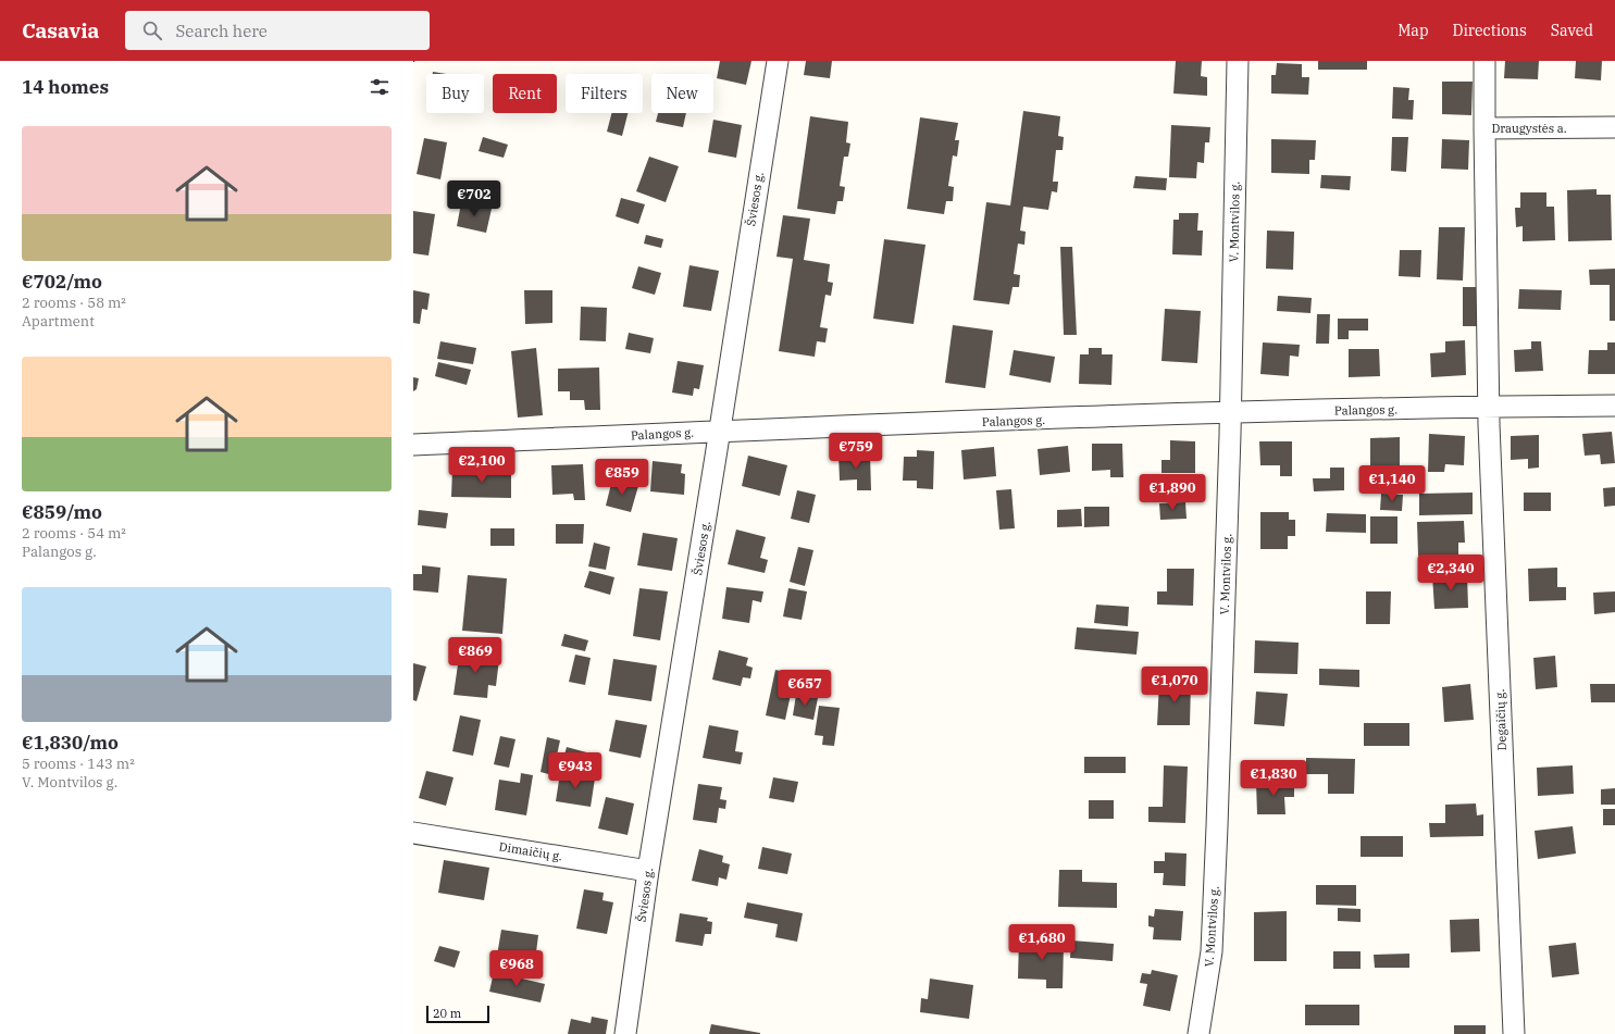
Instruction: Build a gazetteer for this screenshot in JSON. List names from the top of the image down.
{
  "streets": {
    "street": [
      "Draugystės a.",
      "Šviesos g.",
      "V. Montvilos g.",
      "Palangos g.",
      "Degaičių g.",
      "Dimaičių g."
    ]
  },
  "crossings": [
    ["Draugystės a.", "Degaičių g."],
    ["Šviesos g.", "Palangos g."],
    ["Šviesos g.", "Dimaičių g."],
    ["V. Montvilos g.", "Palangos g."],
    ["Palangos g.", "Degaičių g."]
  ],
  "scale_bar": "20 m",
  "page": {
    "header": "Casavia",
    "search": "Search here",
    "nav": ["Map", "Directions", "Saved"],
    "heading": "14 homes",
    "chip": [
      "Buy",
      "Rent",
      "Filters",
      "New"
    ],
    "list": [
      {
        "name": "€702/mo",
        "note": "2 rooms · 58 m² · Apartment"
      },
      {
        "name": "€859/mo",
        "note": "2 rooms · 54 m² · Palangos g."
      },
      {
        "name": "€1,830/mo",
        "note": "5 rooms · 143 m² · V. Montvilos g."
      }
    ],
    "price": [
      "€702",
      "€759",
      "€2,100",
      "€859",
      "€1,140",
      "€1,890",
      "€2,340",
      "€869",
      "€1,070",
      "€657",
      "€943",
      "€1,830",
      "€1,680",
      "€968"
    ],
    "scale": "20 m"
  }
}
